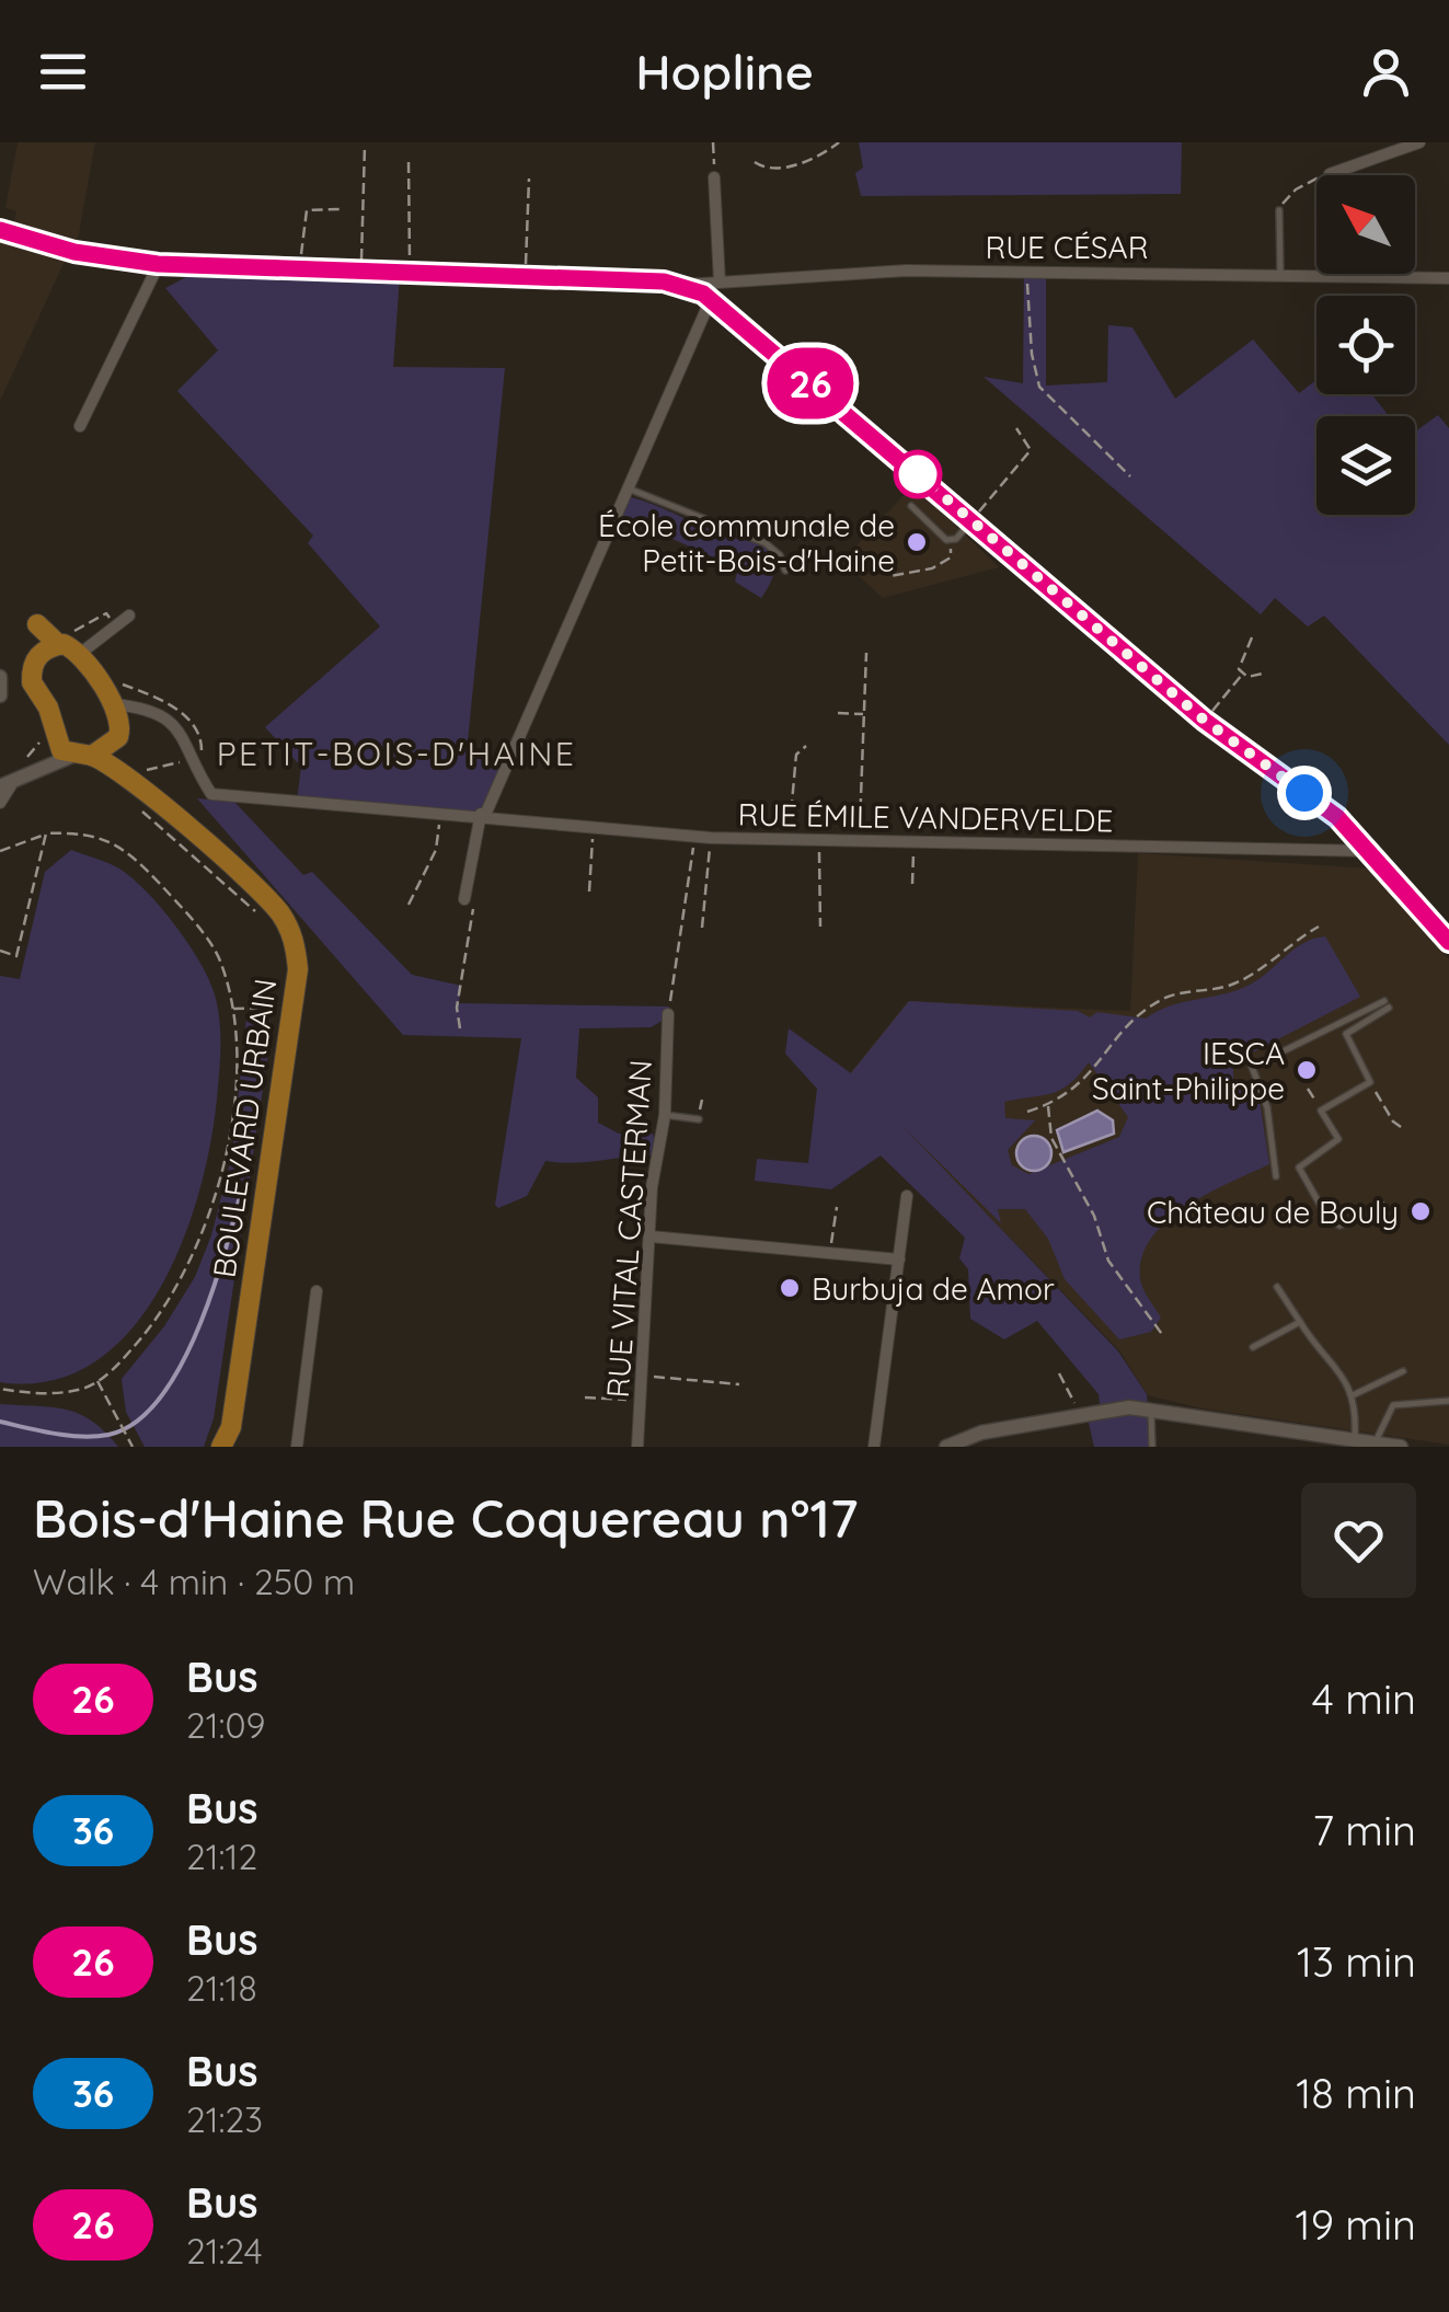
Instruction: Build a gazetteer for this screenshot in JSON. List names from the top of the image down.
{
  "streets": {
    "main road": ["BOULEVARD URBAIN"],
    "street": ["RUE CÉSAR", "RUE ÉMILE VANDERVELDE", "RUE VITAL CASTERMAN"]
  },
  "districts": ["PETIT-BOIS-D'HAINE"],
  "places": [
    "École communale de Petit-Bois-d'Haine",
    "IESCA Saint-Philippe",
    "Château de Bouly",
    "Burbuja de Amor"
  ],
  "lines": ["bus line 26"],
  "north": "top left",
  "page": {
    "header": "Hopline",
    "on_map": "26",
    "heading": ["Bois-d'Haine Rue Coquereau n°17", "Walk · 4 min · 250 m"],
    "list": [
      {
        "mark": "26",
        "name": "Bus",
        "note": "21:09",
        "value": "4 min"
      },
      {
        "mark": "36",
        "name": "Bus",
        "note": "21:12",
        "value": "7 min"
      },
      {
        "mark": "26",
        "name": "Bus",
        "note": "21:18",
        "value": "13 min"
      },
      {
        "mark": "36",
        "name": "Bus",
        "note": "21:23",
        "value": "18 min"
      },
      {
        "mark": "26",
        "name": "Bus",
        "note": "21:24",
        "value": "19 min"
      }
    ]
  }
}
